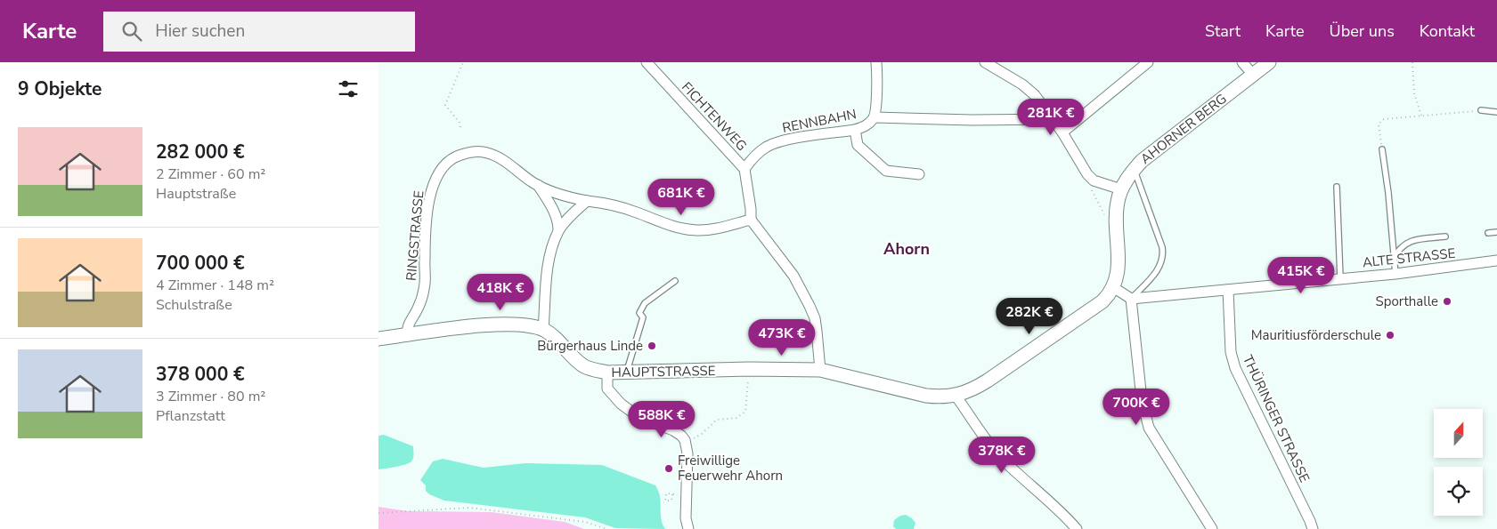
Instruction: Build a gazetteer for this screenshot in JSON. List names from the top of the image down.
{
  "streets": {
    "street": [
      "FICHTENWEG",
      "RENNBAHN",
      "AHORNER BERG",
      "RINGSTRASSE",
      "ALTE STRASSE",
      "HAUPTSTRASSE",
      "THÜRINGER STRASSE"
    ]
  },
  "crossings": [
    ["FICHTENWEG", "RENNBAHN"],
    ["AHORNER BERG", "HAUPTSTRASSE"],
    ["RINGSTRASSE", "HAUPTSTRASSE"],
    ["ALTE STRASSE", "THÜRINGER STRASSE"]
  ],
  "districts": ["Ahorn"],
  "places": [
    "Sporthalle",
    "Mauritiusförderschule",
    "Bürgerhaus Linde",
    "Freiwillige Feuerwehr Ahorn"
  ],
  "north": "top",
  "page": {
    "header": "Karte",
    "search": "Hier suchen",
    "nav": [
      "Start",
      "Karte",
      "Über uns",
      "Kontakt"
    ],
    "heading": "9 Objekte",
    "price": [
      "281K €",
      "681K €",
      "415K €",
      "418K €",
      "282K €",
      "473K €",
      "700K €",
      "588K €",
      "378K €"
    ],
    "list": [
      {
        "name": "282 000 €",
        "note": "2 Zimmer · 60 m² · Hauptstraße"
      },
      {
        "name": "700 000 €",
        "note": "4 Zimmer · 148 m² · Schulstraße"
      },
      {
        "name": "378 000 €",
        "note": "3 Zimmer · 80 m² · Pflanzstatt"
      }
    ]
  }
}
